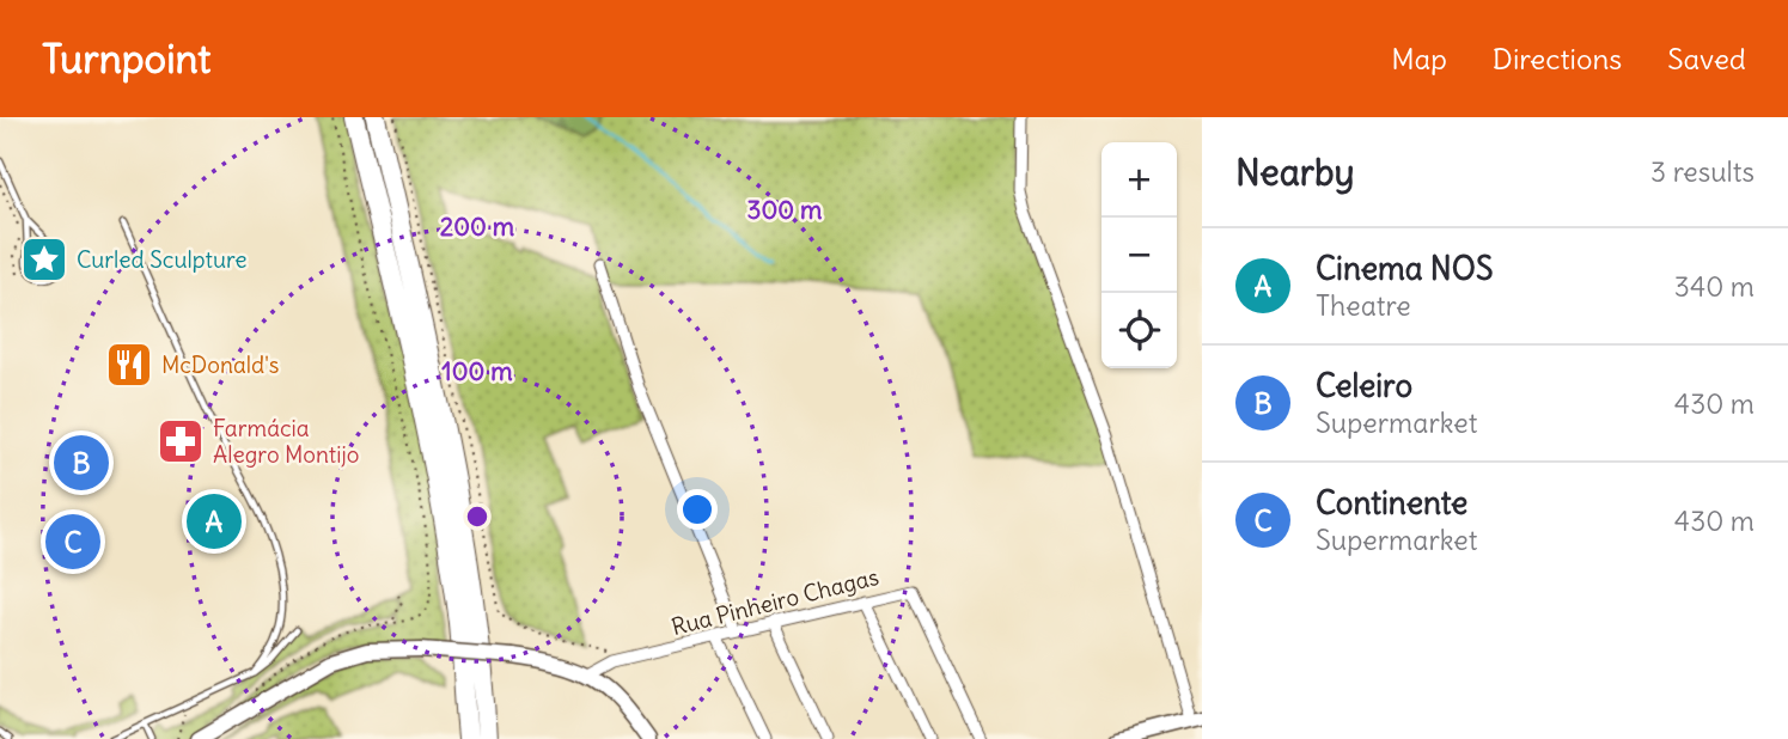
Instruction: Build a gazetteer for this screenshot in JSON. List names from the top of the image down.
{
  "streets": {
    "street": ["Rua Pinheiro Chagas"]
  },
  "places": {
    "place": ["Curled Sculpture"],
    "restaurant": ["McDonald's"],
    "pharmacy": ["Farmácia Alegro Montijo"]
  },
  "page": {
    "header": "Turnpoint",
    "nav": ["Map", "Directions", "Saved"],
    "heading": ["Nearby", "3 results"],
    "map_buttons": ["+", "−"],
    "list": [
      {
        "mark": "A",
        "name": "Cinema NOS",
        "note": "Theatre",
        "value": "340 m"
      },
      {
        "mark": "B",
        "name": "Celeiro",
        "note": "Supermarket",
        "value": "430 m"
      },
      {
        "mark": "C",
        "name": "Continente",
        "note": "Supermarket",
        "value": "430 m"
      }
    ],
    "pins": ["B", "A", "C"]
  },
  "rings": ["300 m", "200 m", "100 m"]
}
